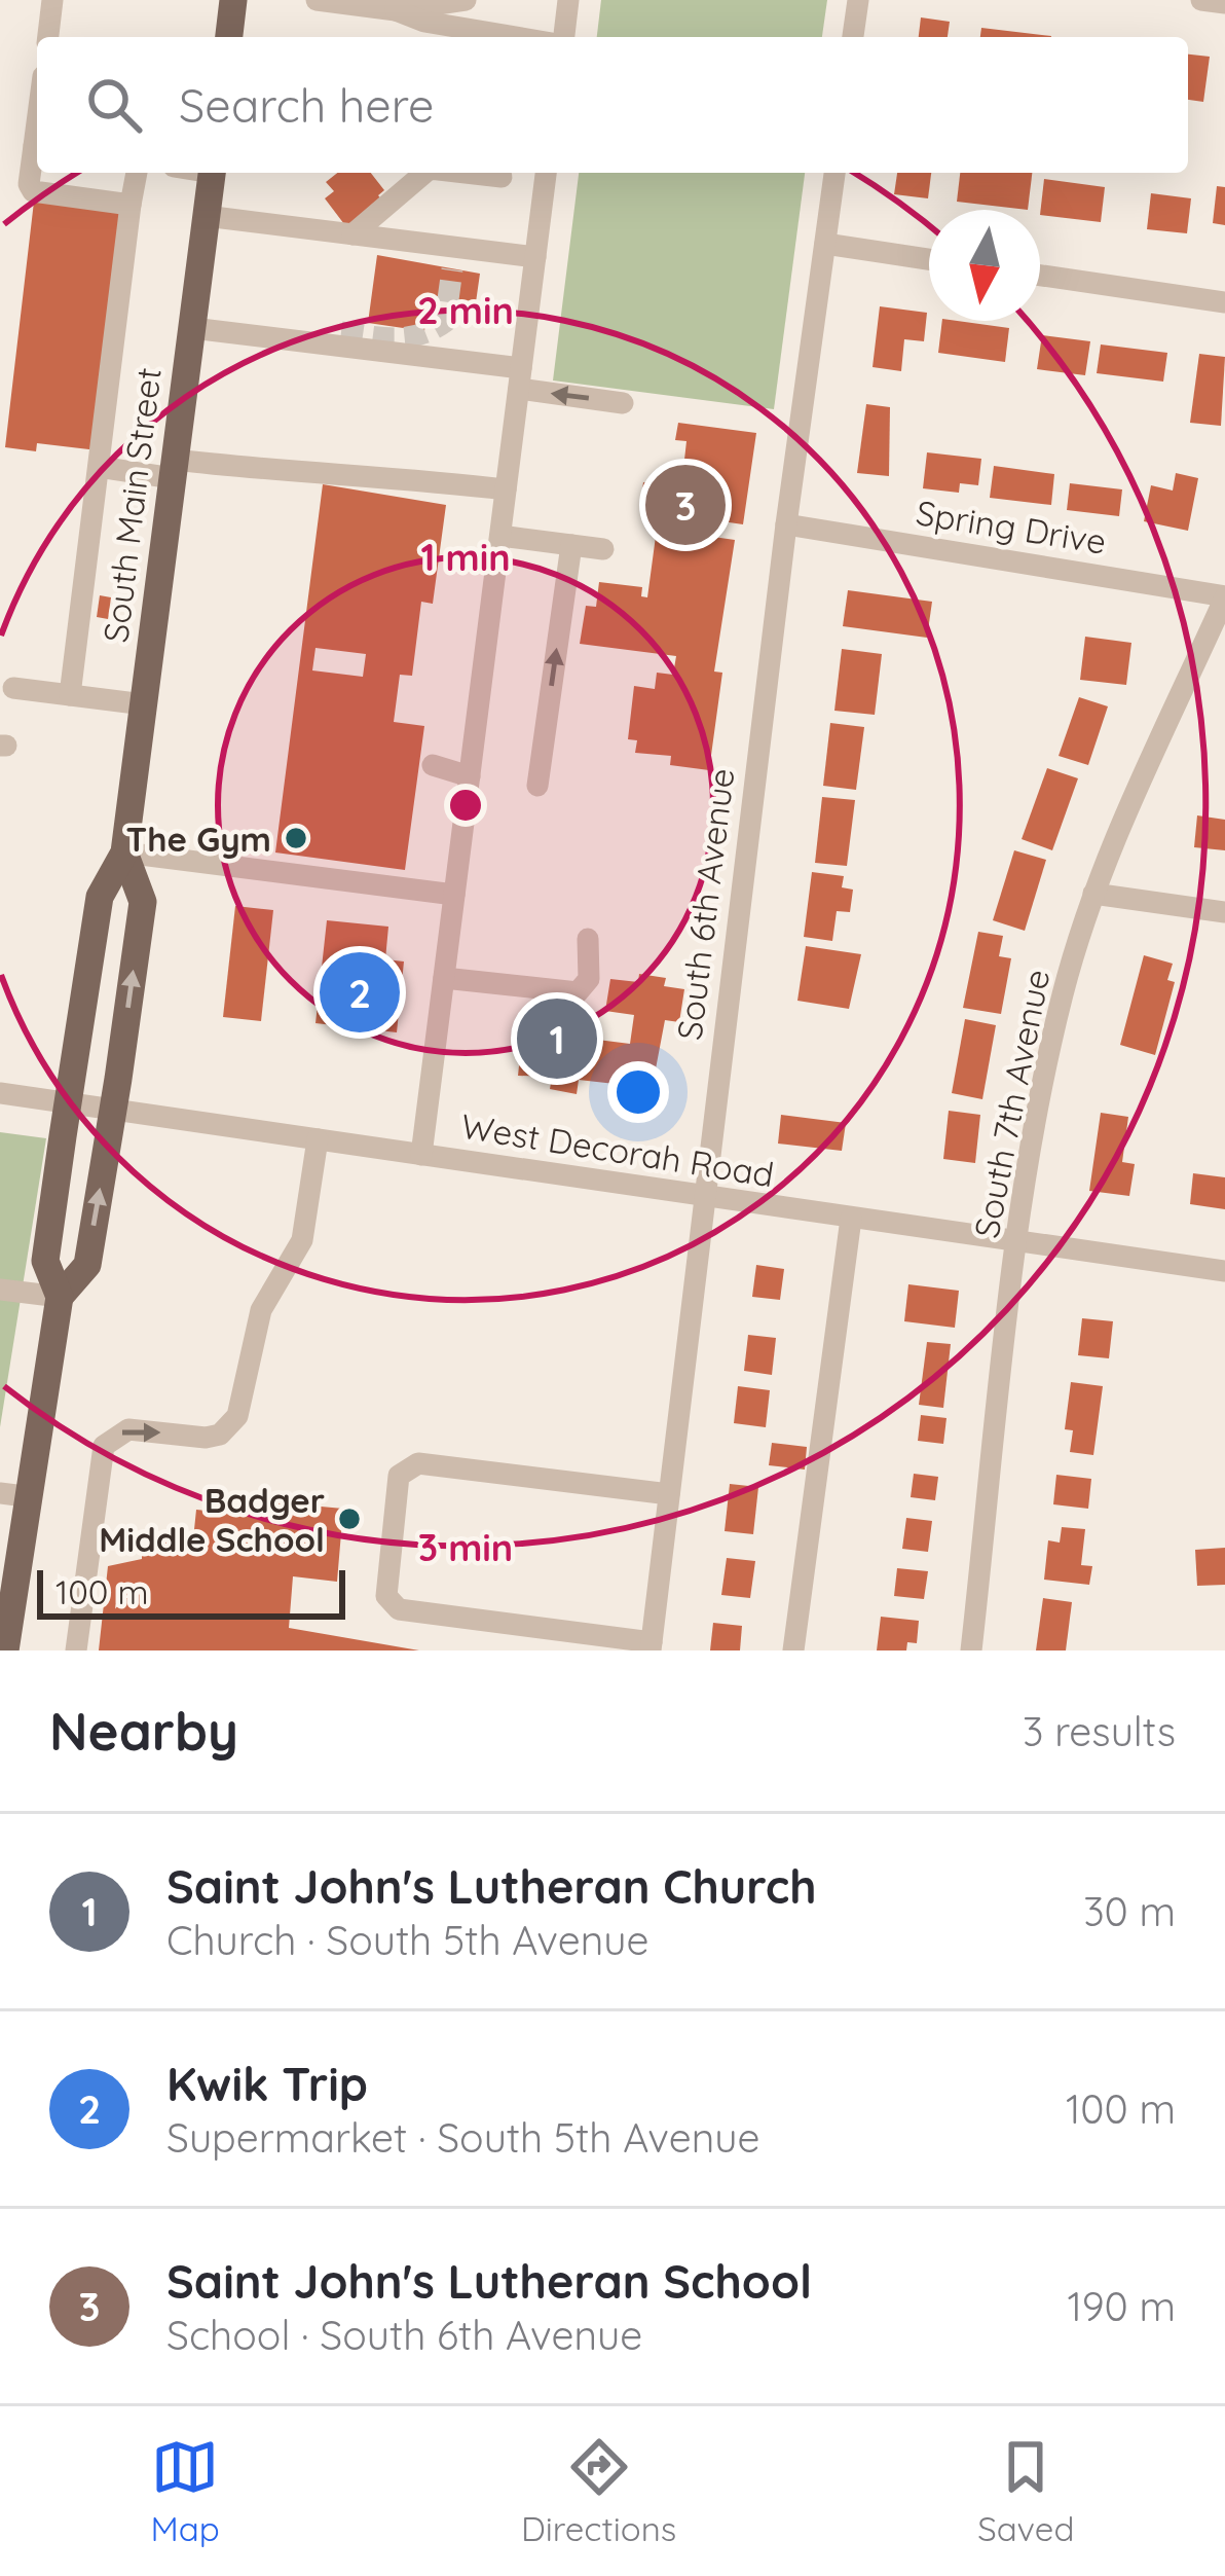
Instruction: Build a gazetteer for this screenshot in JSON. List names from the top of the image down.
{
  "streets": {
    "main road": ["South Main Street"],
    "street": [
      "Spring Drive",
      "South 6th Avenue",
      "South 7th Avenue",
      "West Decorah Road"
    ]
  },
  "crossings": [
    ["South Main Street", "West Decorah Road"],
    ["Spring Drive", "South 6th Avenue"],
    ["Spring Drive", "South 7th Avenue"],
    ["South 6th Avenue", "West Decorah Road"],
    ["South 7th Avenue", "West Decorah Road"]
  ],
  "places": ["The Gym", "Badger Middle School"],
  "scale_bar": "100 m",
  "north": "bottom",
  "page": {
    "search": "Search here",
    "pins": ["3", "2", "1"],
    "scale": "100 m",
    "heading": ["Nearby", "3 results"],
    "list": [
      {
        "mark": "1",
        "name": "Saint John's Lutheran Church",
        "note": "Church · South 5th Avenue",
        "value": "30 m"
      },
      {
        "mark": "2",
        "name": "Kwik Trip",
        "note": "Supermarket · South 5th Avenue",
        "value": "100 m"
      },
      {
        "mark": "3",
        "name": "Saint John's Lutheran School",
        "note": "School · South 6th Avenue",
        "value": "190 m"
      }
    ],
    "nav": ["Map", "Directions", "Saved"]
  },
  "rings": ["2 min", "1 min", "3 min"]
}
